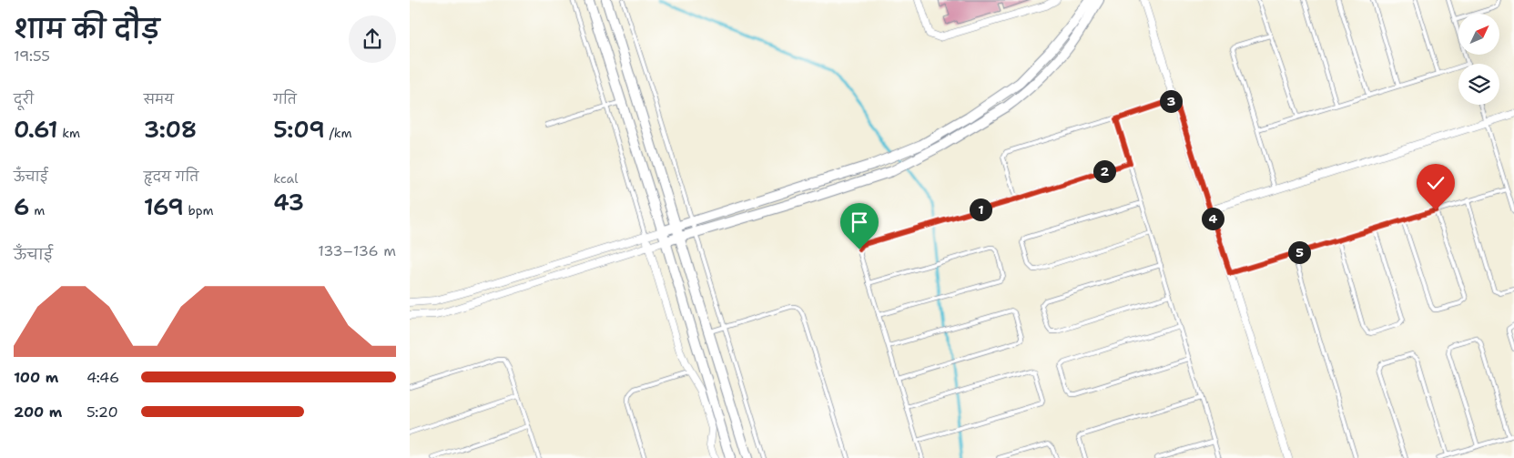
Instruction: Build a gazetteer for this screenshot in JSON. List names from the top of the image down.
{
  "north": "top right",
  "page": {
    "heading": ["शाम की दौड़", "19:55"],
    "stats": [
      ["दूरी", "0.61 km"],
      ["समय", "3:08"],
      ["गति", "5:09 /km"],
      ["ऊँचाई", "6 m"],
      ["हृदय गति", "169 bpm"],
      ["kcal", "43"]
    ],
    "pins": [
      "3",
      "2",
      "1",
      "4",
      "5"
    ],
    "chart": ["ऊँचाई", "133–136 m"],
    "list": [
      {
        "name": "100 m",
        "note": "4:46"
      },
      {
        "name": "200 m",
        "note": "5:20"
      }
    ]
  }
}
